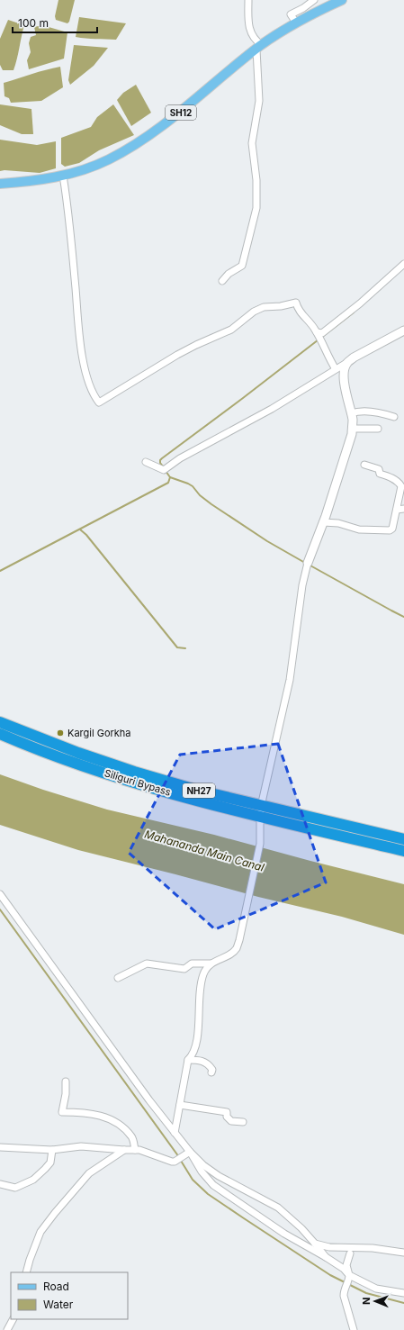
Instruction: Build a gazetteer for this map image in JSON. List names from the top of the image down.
{
  "streets": {
    "highway": ["Siliguri Bypass", "NH27"],
    "main road": ["SH12"]
  },
  "crossings": [
    ["Siliguri Bypass", "NH27"]
  ],
  "water": ["Mahananda Main Canal"],
  "places": ["Kargil Gorkha"],
  "legend": ["Road", "Water"],
  "scale_bar": "100 m",
  "north": "left"
}
